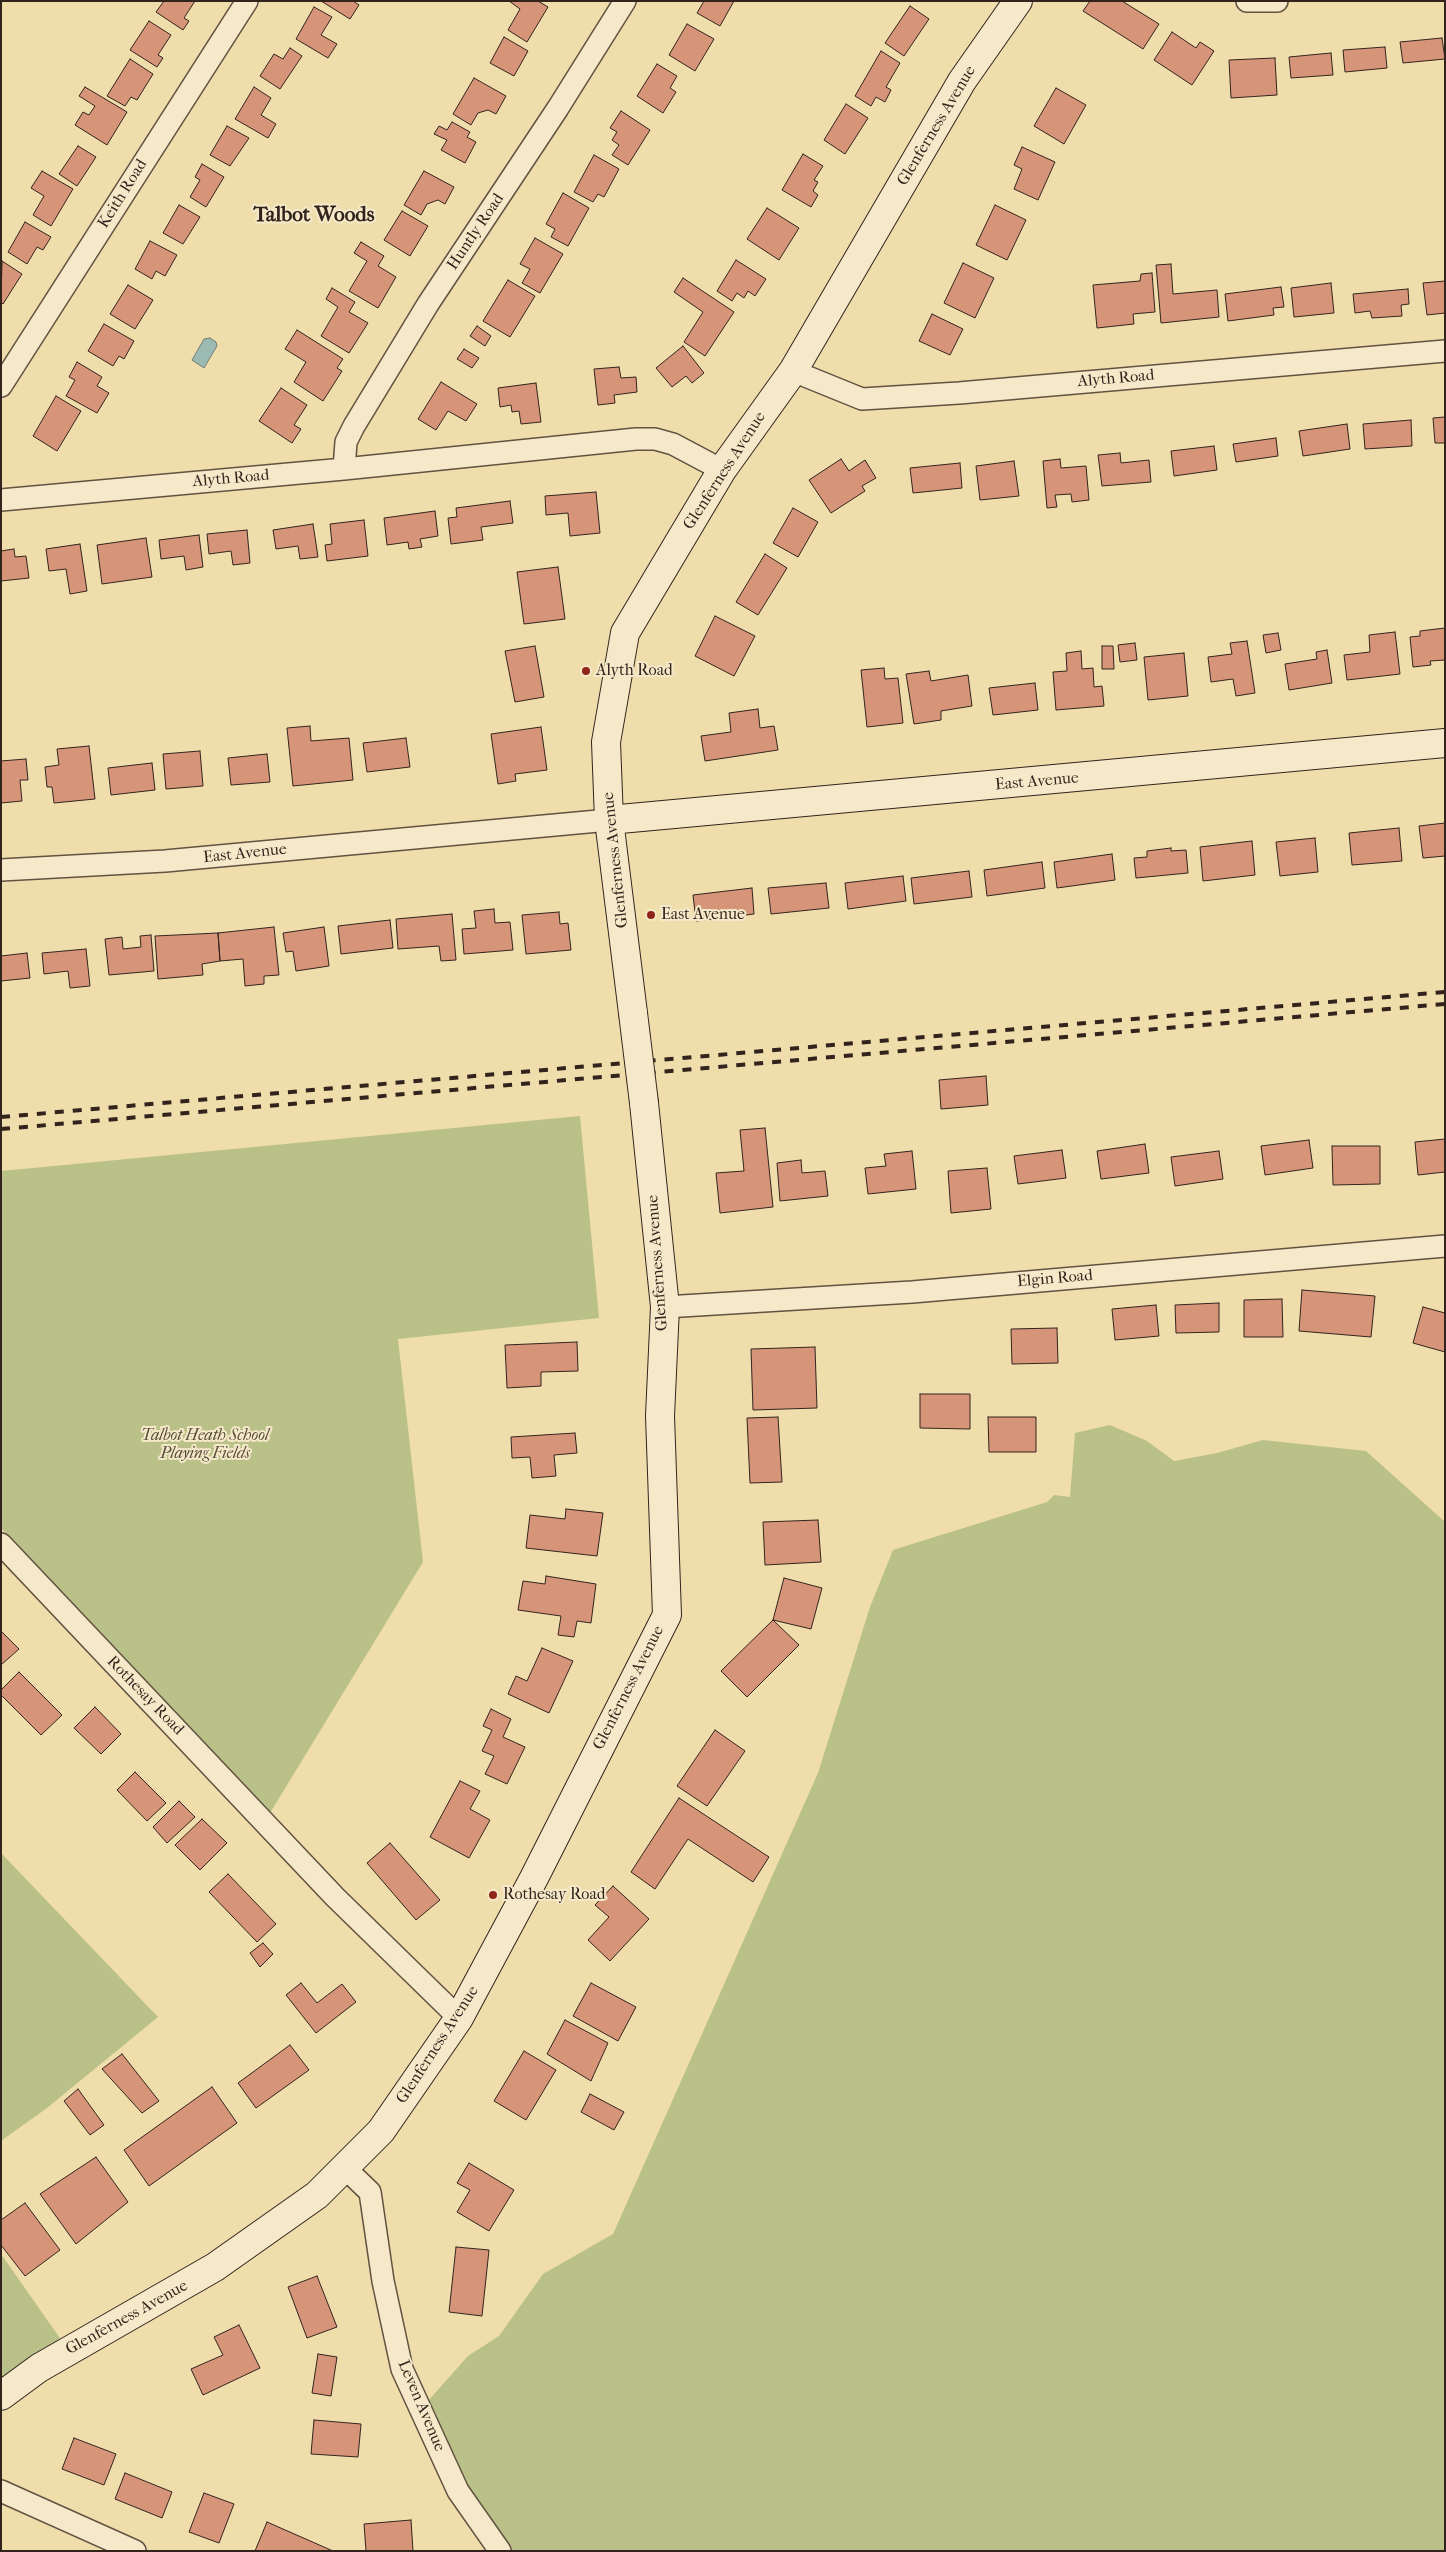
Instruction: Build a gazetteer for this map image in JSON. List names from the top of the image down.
{
  "streets": {
    "street": [
      "Glenferness Avenue",
      "Keith Road",
      "Huntly Road",
      "Alyth Road",
      "East Avenue",
      "Elgin Road",
      "Rothesay Road",
      "Leven Avenue"
    ]
  },
  "crossings": [
    ["Glenferness Avenue", "Alyth Road"],
    ["Glenferness Avenue", "East Avenue"],
    ["Glenferness Avenue", "Elgin Road"],
    ["Glenferness Avenue", "Rothesay Road"],
    ["Glenferness Avenue", "Leven Avenue"],
    ["Huntly Road", "Alyth Road"]
  ],
  "districts": ["Talbot Woods"],
  "parks": ["Talbot Heath School Playing Fields"],
  "places": ["Alyth Road", "East Avenue", "Rothesay Road"]
}
